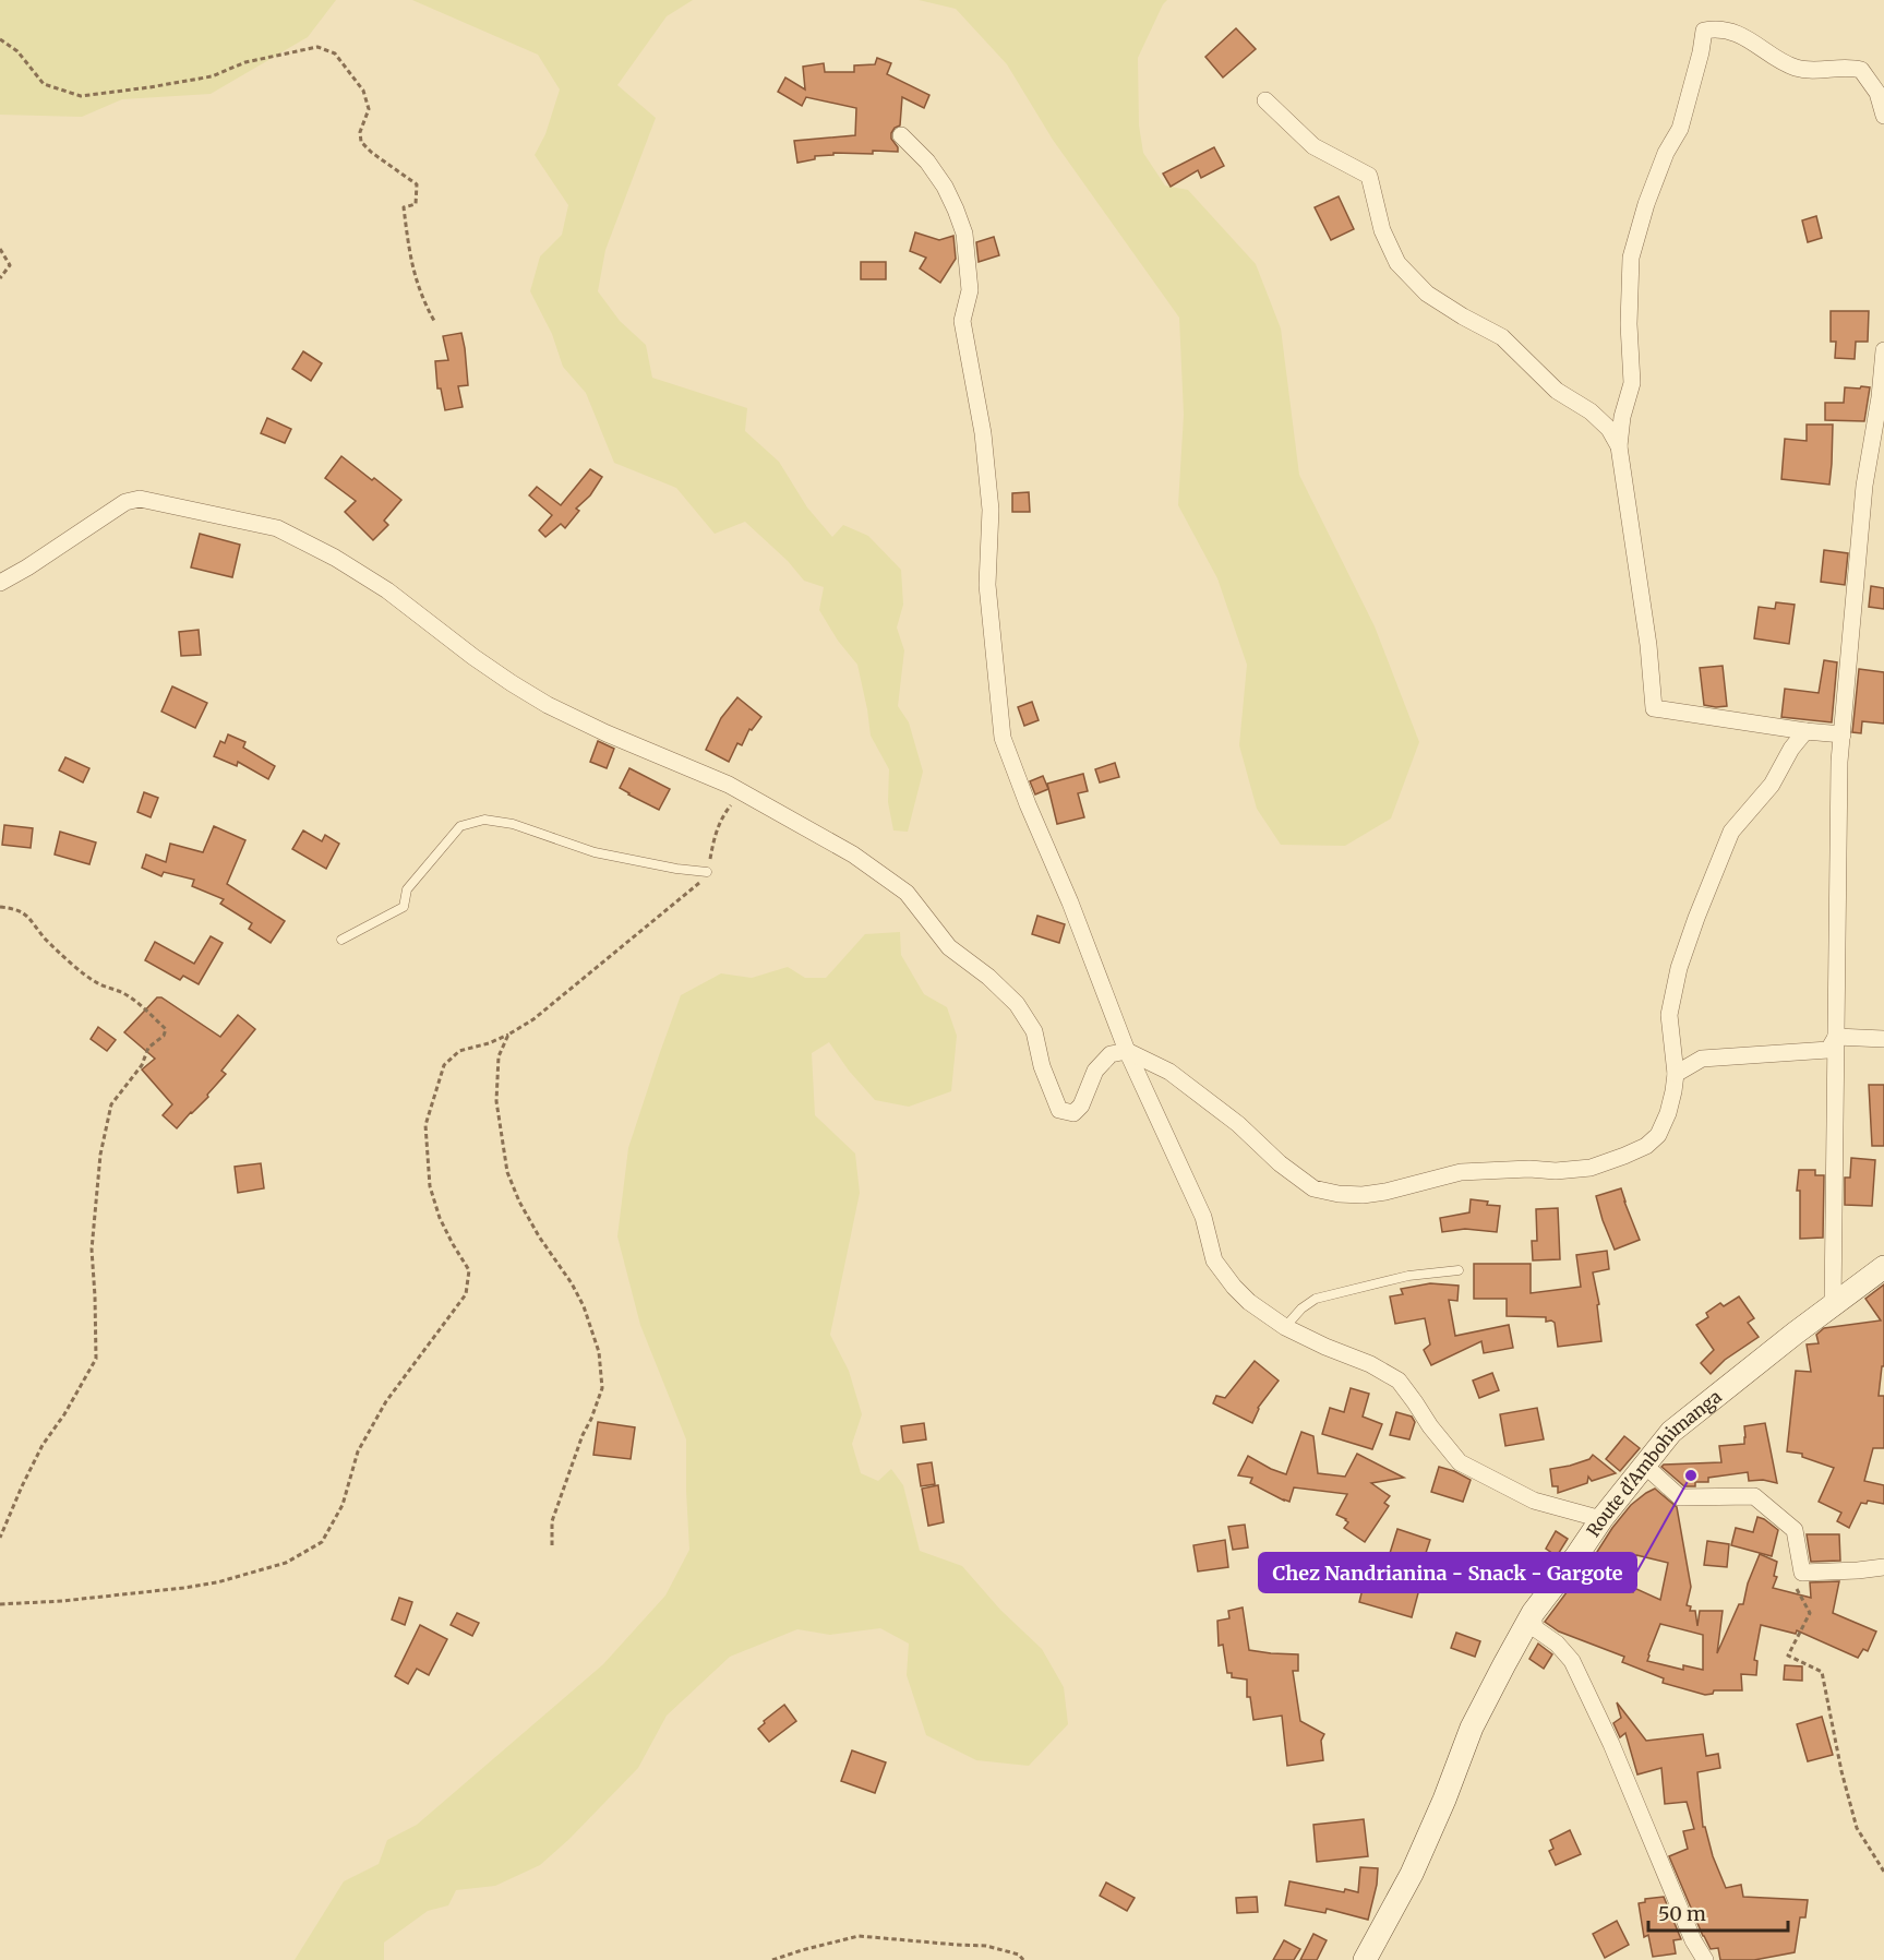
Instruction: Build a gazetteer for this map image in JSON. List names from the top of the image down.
{
  "streets": {
    "street": ["Route d'Ambohimanga"]
  },
  "places": ["Chez Nandrianina - Snack - Gargote"],
  "scale_bar": "50 m"
}
